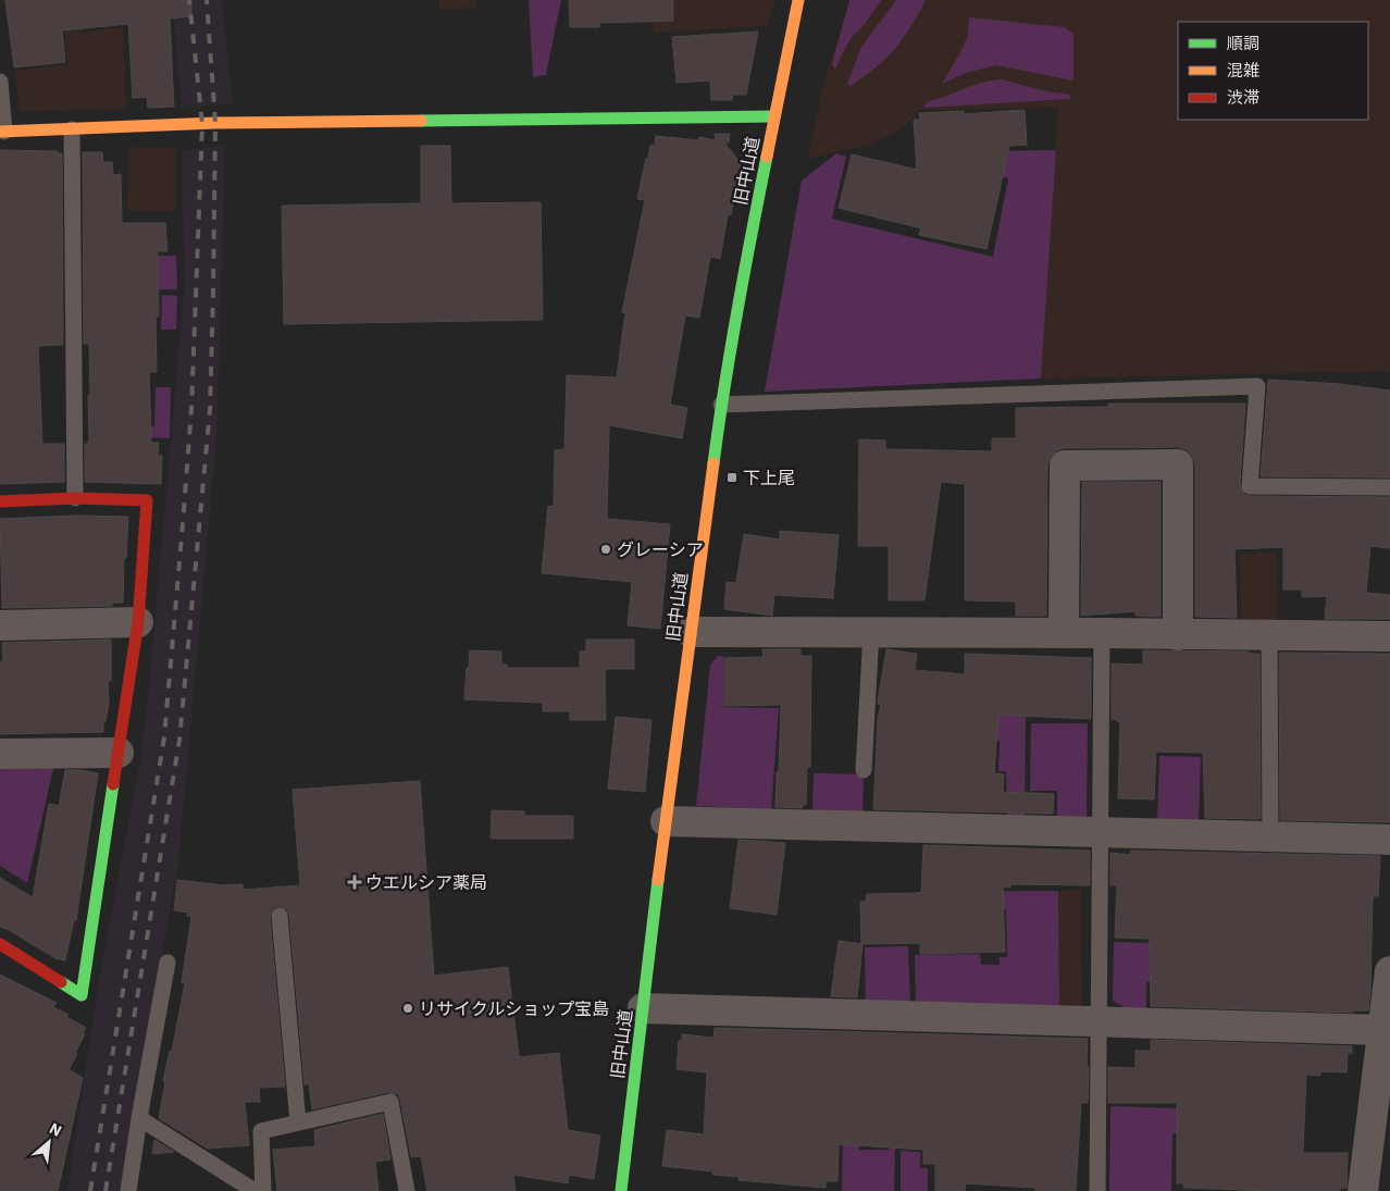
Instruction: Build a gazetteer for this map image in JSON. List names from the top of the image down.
{
  "streets": {
    "street": ["旧中山道"]
  },
  "places": {
    "transit": ["下上尾"],
    "other": ["グレーシア", "リサイクルショップ宝島"],
    "health": ["ウエルシア薬局"]
  },
  "legend": ["順調", "混雑", "渋滞"],
  "north": "top right"
}
